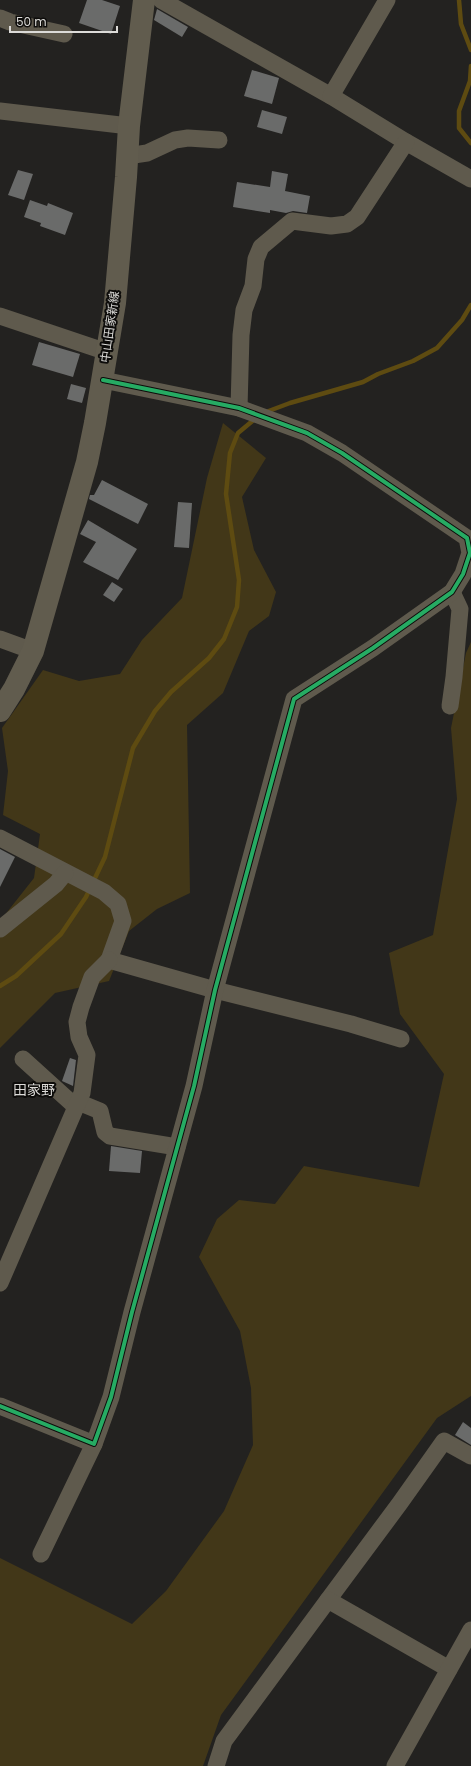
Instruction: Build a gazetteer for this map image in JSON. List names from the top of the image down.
{
  "streets": {
    "main road": ["中山田家新線"]
  },
  "districts": ["田家野"],
  "scale_bar": "50 m"
}
